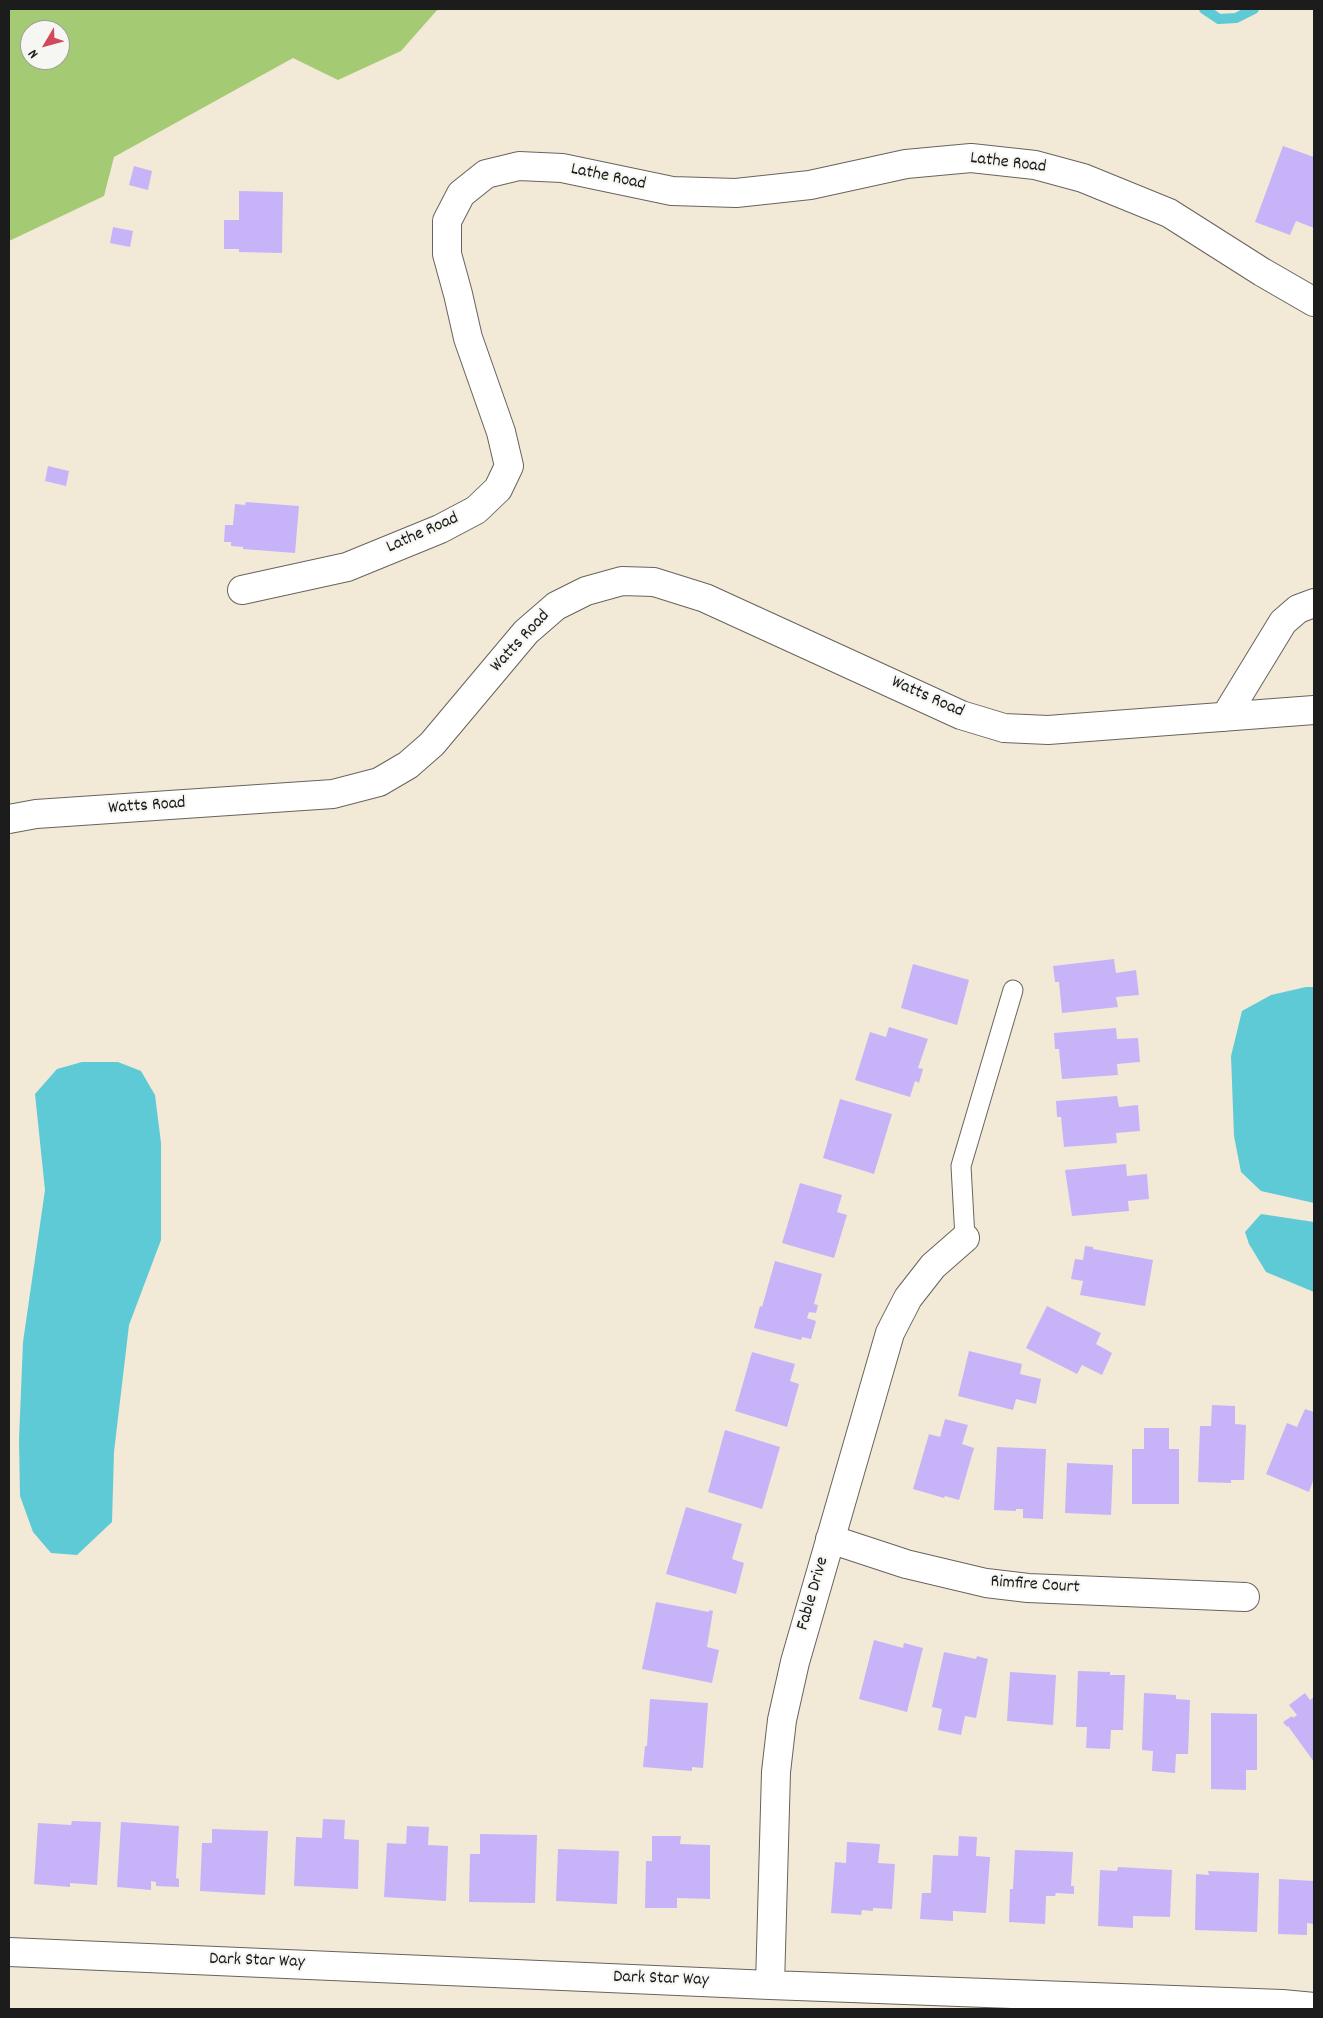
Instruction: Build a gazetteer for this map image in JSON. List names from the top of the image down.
{
  "streets": {
    "street": [
      "Lathe Road",
      "Watts Road",
      "Rimfire Court",
      "Fable Drive",
      "Dark Star Way"
    ]
  },
  "crossings": [
    ["Rimfire Court", "Fable Drive"],
    ["Fable Drive", "Dark Star Way"]
  ],
  "north": "bottom left"
}
